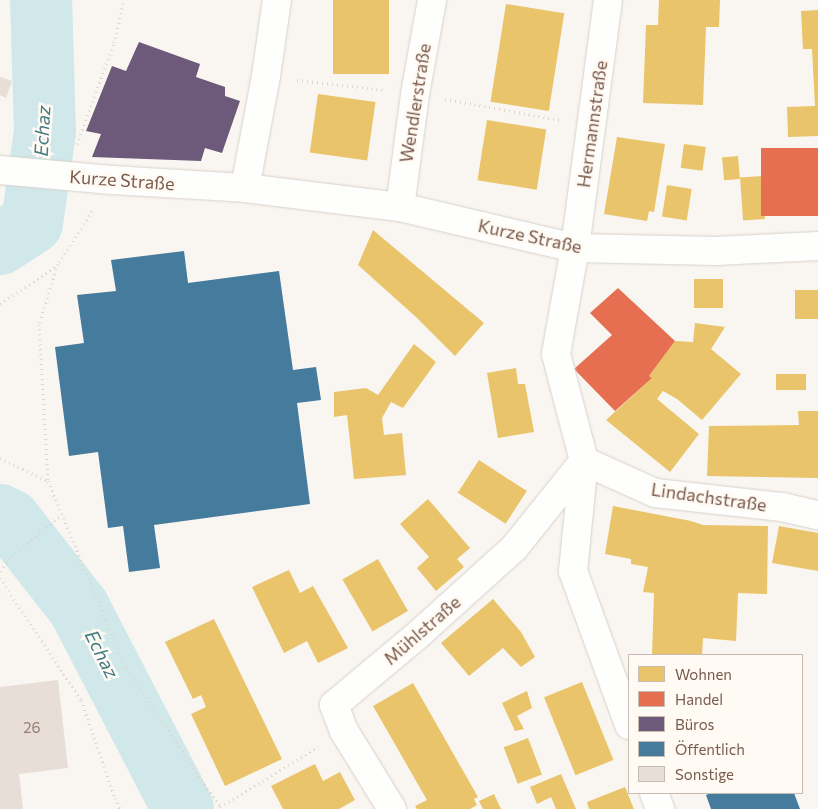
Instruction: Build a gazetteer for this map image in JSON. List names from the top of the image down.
{
  "streets": {
    "street": [
      "Wendlerstraße",
      "Hermannstraße",
      "Kurze Straße",
      "Lindachstraße",
      "Mühlstraße"
    ]
  },
  "crossings": [
    ["Wendlerstraße", "Kurze Straße"],
    ["Hermannstraße", "Kurze Straße"],
    ["Lindachstraße", "Mühlstraße"]
  ],
  "water": ["Echaz"],
  "house_numbers": ["26"],
  "legend": [
    "Wohnen",
    "Handel",
    "Büros",
    "Öffentlich",
    "Sonstige"
  ]
}
